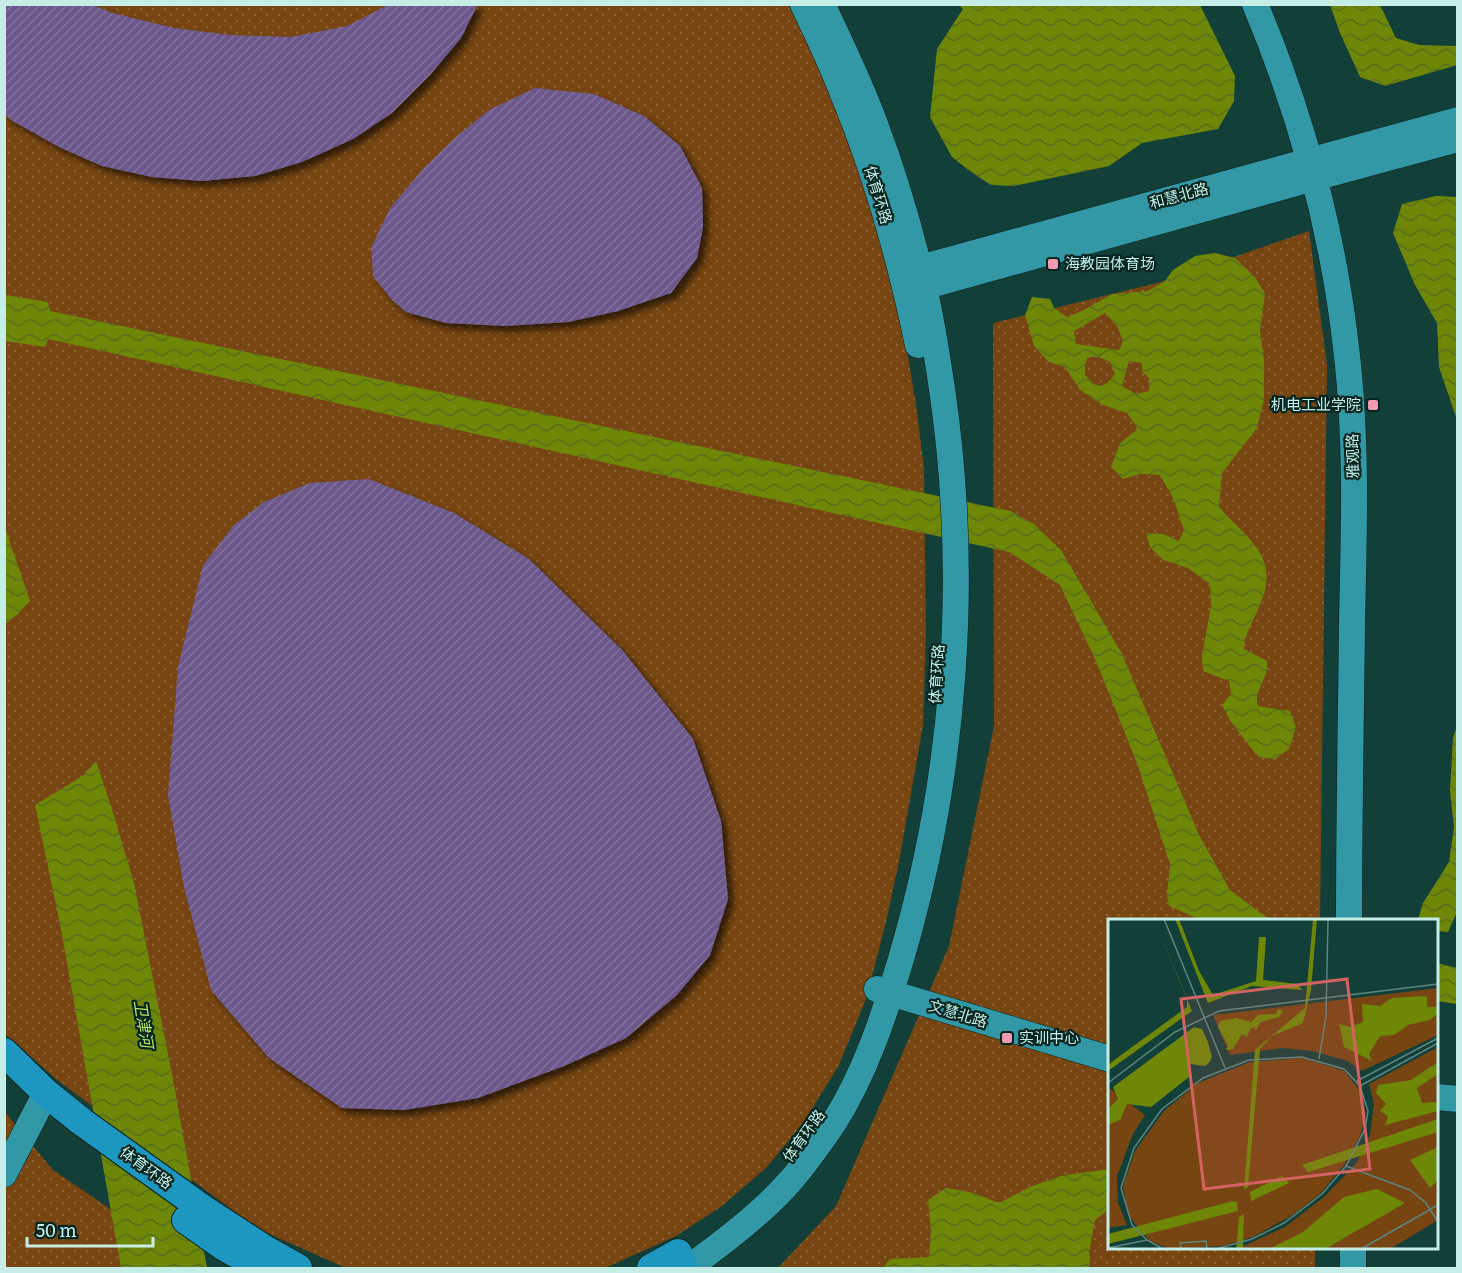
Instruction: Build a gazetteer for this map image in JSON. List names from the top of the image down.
{
  "streets": {
    "main road": [
      "体育环路",
      "和慧北路",
      "雅观路",
      "文慧北路"
    ]
  },
  "crossings": [
    ["体育环路", "和慧北路"],
    ["体育环路", "文慧北路"],
    ["和慧北路", "雅观路"]
  ],
  "water": ["卫津河"],
  "places": {
    "transit": ["海教园体育场", "机电工业学院", "实训中心"]
  },
  "scale_bar": "50 m"
}
